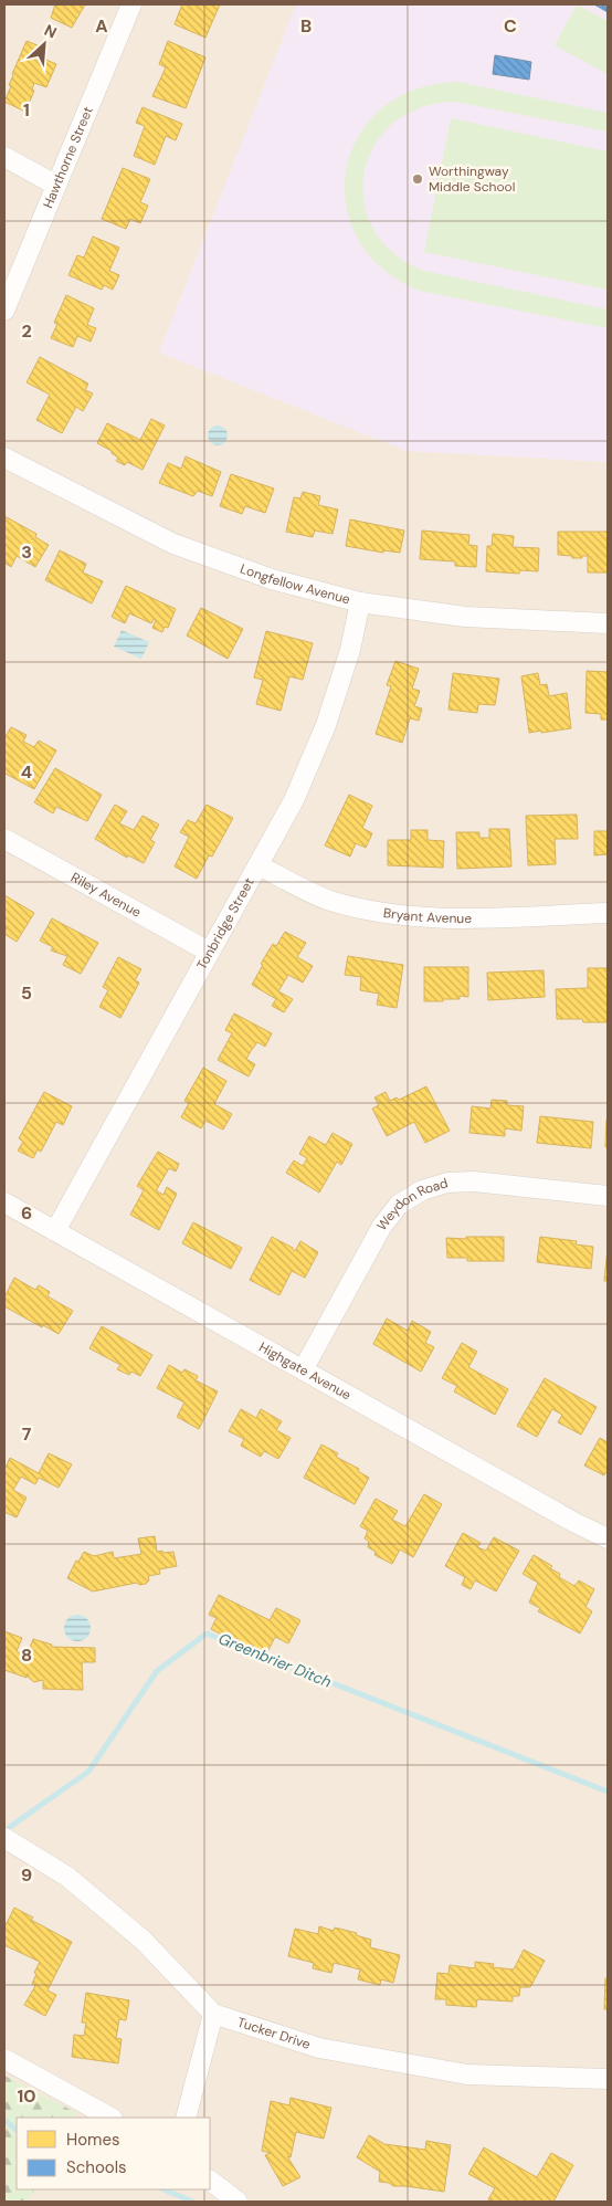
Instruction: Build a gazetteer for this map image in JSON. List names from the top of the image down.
{
  "streets": {
    "street": [
      "Hawthorne Street",
      "Longfellow Avenue",
      "Riley Avenue",
      "Bryant Avenue",
      "Tonbridge Street",
      "Weydon Road",
      "Highgate Avenue",
      "Tucker Drive"
    ]
  },
  "crossings": [
    ["Longfellow Avenue", "Tonbridge Street"],
    ["Riley Avenue", "Tonbridge Street"],
    ["Bryant Avenue", "Tonbridge Street"],
    ["Tonbridge Street", "Highgate Avenue"],
    ["Weydon Road", "Highgate Avenue"]
  ],
  "water": ["Greenbrier Ditch"],
  "places": ["Worthingway Middle School"],
  "legend": ["Homes", "Schools"],
  "north": "top right",
  "grid": {
    "columns": ["A", "B", "C"],
    "rows": [
      "1",
      "2",
      "3",
      "4",
      "5",
      "6",
      "7",
      "8",
      "9",
      "10"
    ]
  }
}
